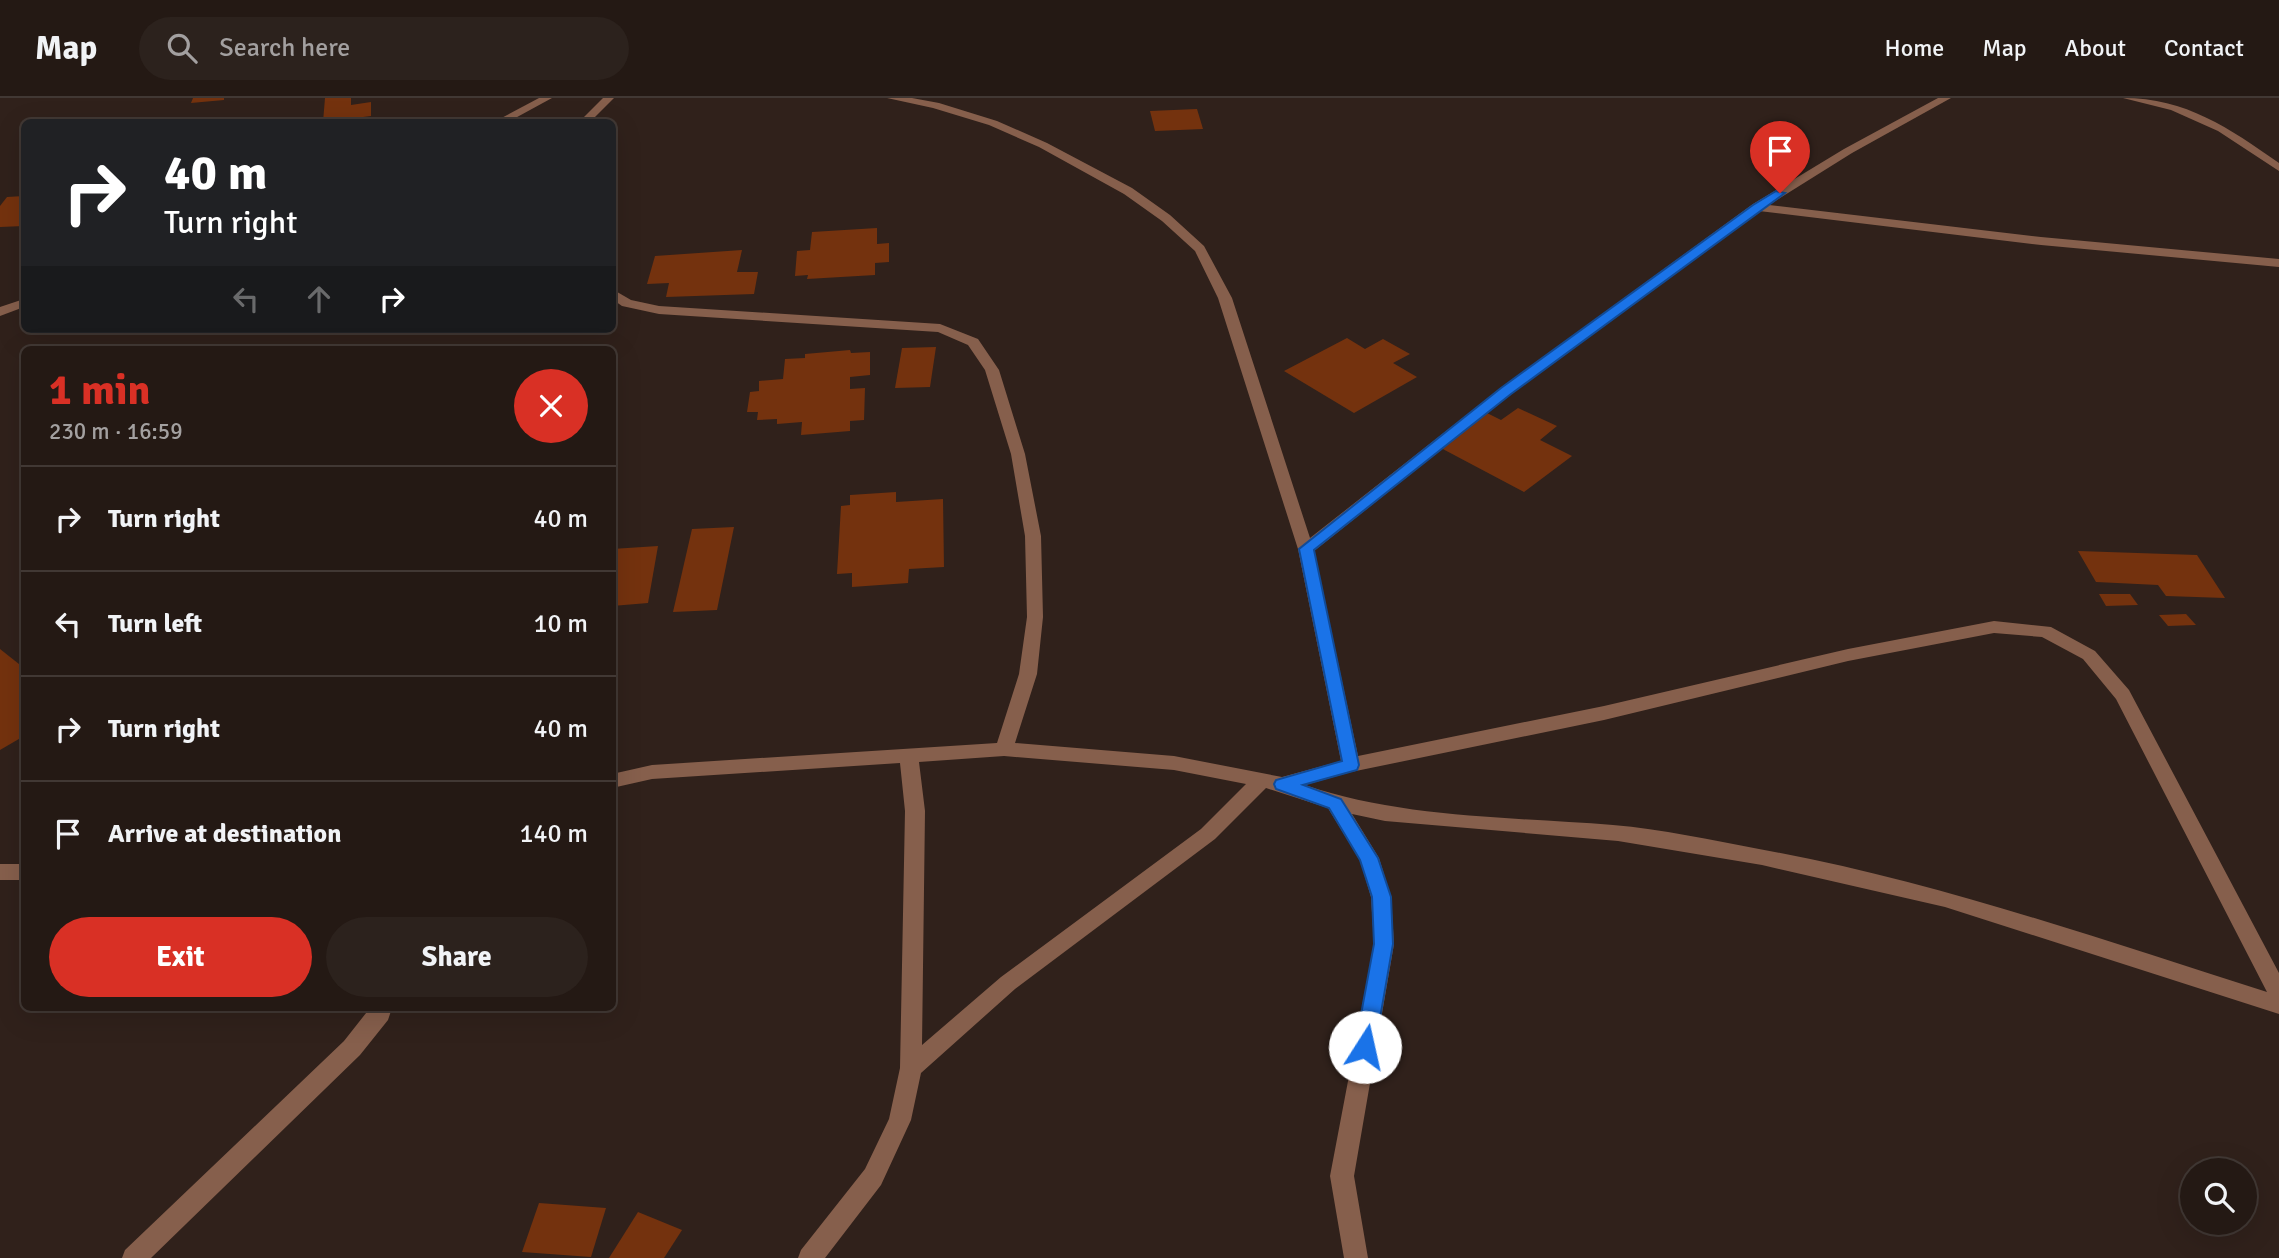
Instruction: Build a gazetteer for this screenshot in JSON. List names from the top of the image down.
{
  "page": {
    "header": "Map",
    "search": "Search here",
    "nav": [
      "Home",
      "Map",
      "About",
      "Contact"
    ],
    "turn": ["40 m", "Turn right"],
    "heading": ["1 min", "230 m · 16:59"],
    "list": [
      {
        "name": "Turn right",
        "value": "40 m"
      },
      {
        "name": "Turn left",
        "value": "10 m"
      },
      {
        "name": "Turn right",
        "value": "40 m"
      },
      {
        "name": "Arrive at destination",
        "value": "140 m"
      }
    ],
    "buttons": ["Exit", "Share"]
  }
}
